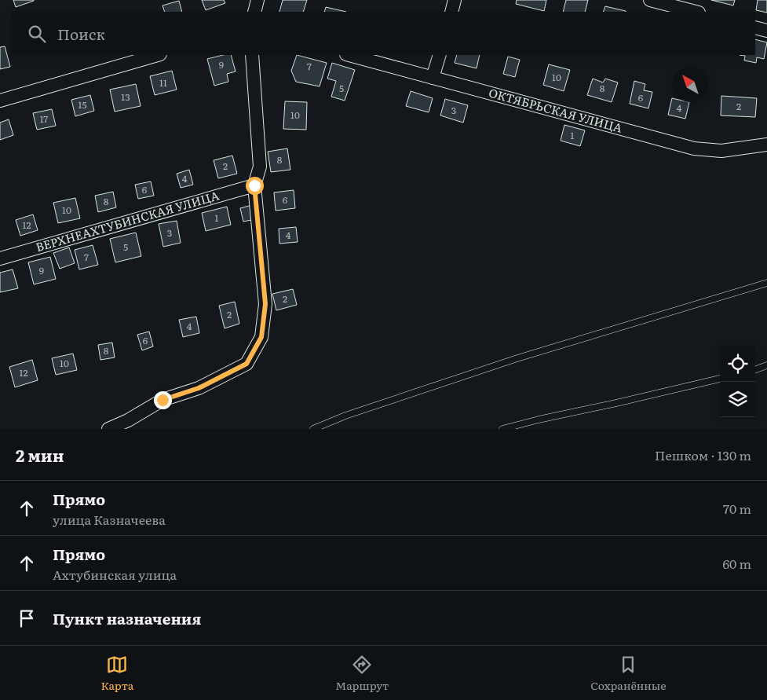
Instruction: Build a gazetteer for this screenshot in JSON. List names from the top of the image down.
{
  "streets": {
    "street": ["ОКТЯБРЬСКАЯ УЛИЦА", "ВЕРХНЕАХТУБИНСКАЯ УЛИЦА"]
  },
  "house_numbers": [
    "9",
    "7",
    "10",
    "11",
    "5",
    "8",
    "13",
    "6",
    "15",
    "2",
    "4",
    "3",
    "10",
    "17",
    "1",
    "8",
    "2",
    "4",
    "6",
    "6",
    "8",
    "10",
    "1",
    "12",
    "3",
    "4",
    "5",
    "7",
    "9",
    "2",
    "2",
    "4",
    "6",
    "8",
    "10",
    "12"
  ],
  "north": "top left",
  "page": {
    "search": "Поиск",
    "heading": ["2 мин", "Пешком · 130 m"],
    "list": [
      ["Прямо", "улица Казначеева", "70 m"],
      ["Прямо", "Ахтубинская улица", "60 m"],
      "Пункт назначения"
    ],
    "nav": ["Карта", "Маршрут", "Сохранённые"]
  }
}
